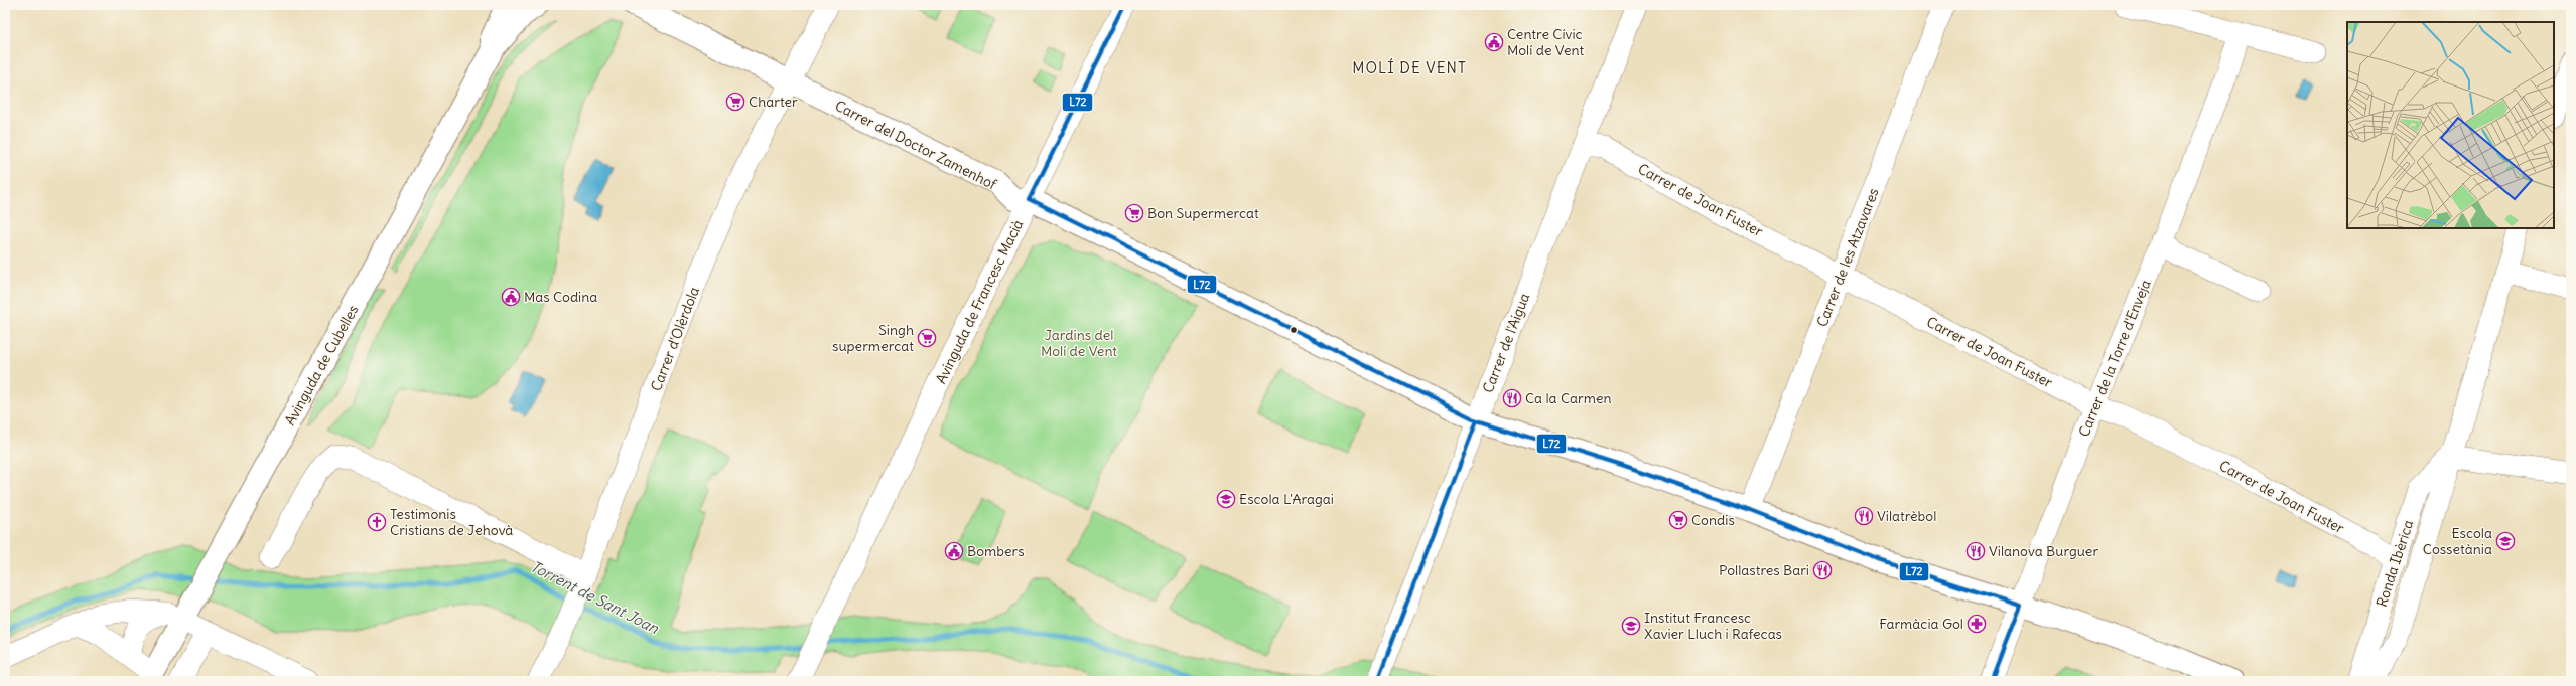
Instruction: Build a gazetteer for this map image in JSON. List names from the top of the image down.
{
  "streets": {
    "street": [
      "Carrer del Doctor Zamenhof",
      "Carrer de Joan Fuster",
      "Carrer de les Atzavares",
      "Avinguda de Francesc Macià",
      "Carrer d'Olèrdola",
      "Carrer de l'Aigua",
      "Carrer de la Torre d'Enveja",
      "Avinguda de Cubelles",
      "Ronda Ibèrica"
    ]
  },
  "crossings": [
    ["Carrer del Doctor Zamenhof", "Carrer de les Atzavares"],
    ["Carrer del Doctor Zamenhof", "Avinguda de Francesc Macià"],
    ["Carrer del Doctor Zamenhof", "Carrer d'Olèrdola"],
    ["Carrer del Doctor Zamenhof", "Carrer de l'Aigua"],
    ["Carrer del Doctor Zamenhof", "Carrer de la Torre d'Enveja"],
    ["Carrer de Joan Fuster", "Carrer de les Atzavares"],
    ["Carrer de Joan Fuster", "Carrer de l'Aigua"],
    ["Carrer de Joan Fuster", "Carrer de la Torre d'Enveja"],
    ["Carrer de Joan Fuster", "Ronda Ibèrica"]
  ],
  "districts": ["MOLÍ DE VENT"],
  "water": ["Torrent de Sant Joan"],
  "parks": ["Jardins del Molí de Vent"],
  "places": {
    "public building": ["Centre Cívic Molí de Vent", "Mas Codina", "Bombers"],
    "supermarket": [
      "Charter",
      "Bon Supermercat",
      "Singh supermercat",
      "Condis"
    ],
    "restaurant": [
      "Ca la Carmen",
      "Vilatrèbol",
      "Vilanova Burguer",
      "Pollastres Bari"
    ],
    "school or university": ["Escola L'Aragai", "Escola Cossetània", "Institut Francesc Xavier Lluch i Rafecas"],
    "church": ["Testimonis Cristians de Jehovà"],
    "pharmacy": ["Farmàcia Gol"]
  },
  "lines": ["transit line L72"]
}
